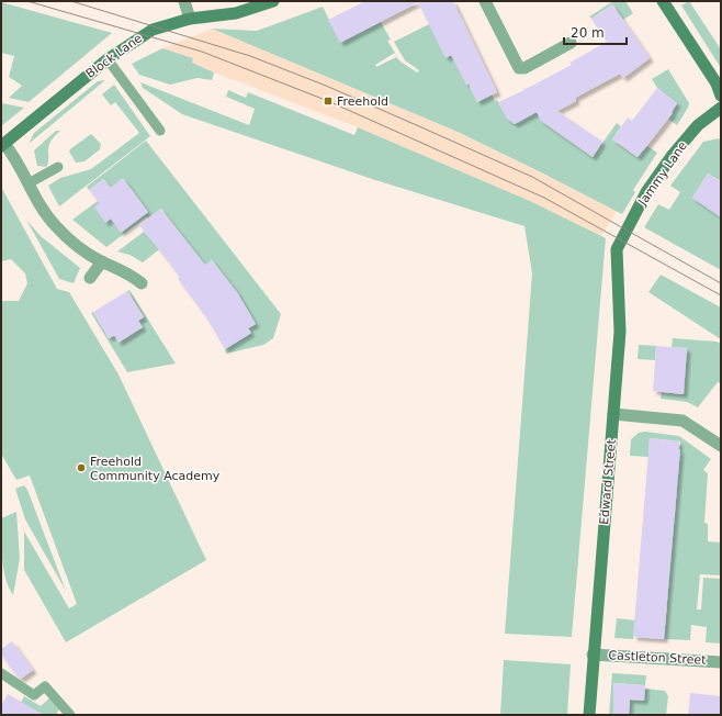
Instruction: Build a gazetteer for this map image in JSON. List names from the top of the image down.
{
  "streets": {
    "main road": ["Block Lane", "Jammy Lane", "Edward Street"],
    "street": ["Castleton Street"]
  },
  "crossings": [
    ["Jammy Lane", "Edward Street"],
    ["Edward Street", "Castleton Street"]
  ],
  "places": {
    "transit": ["Freehold"],
    "other": ["Freehold Community Academy"]
  },
  "scale_bar": "20 m"
}
